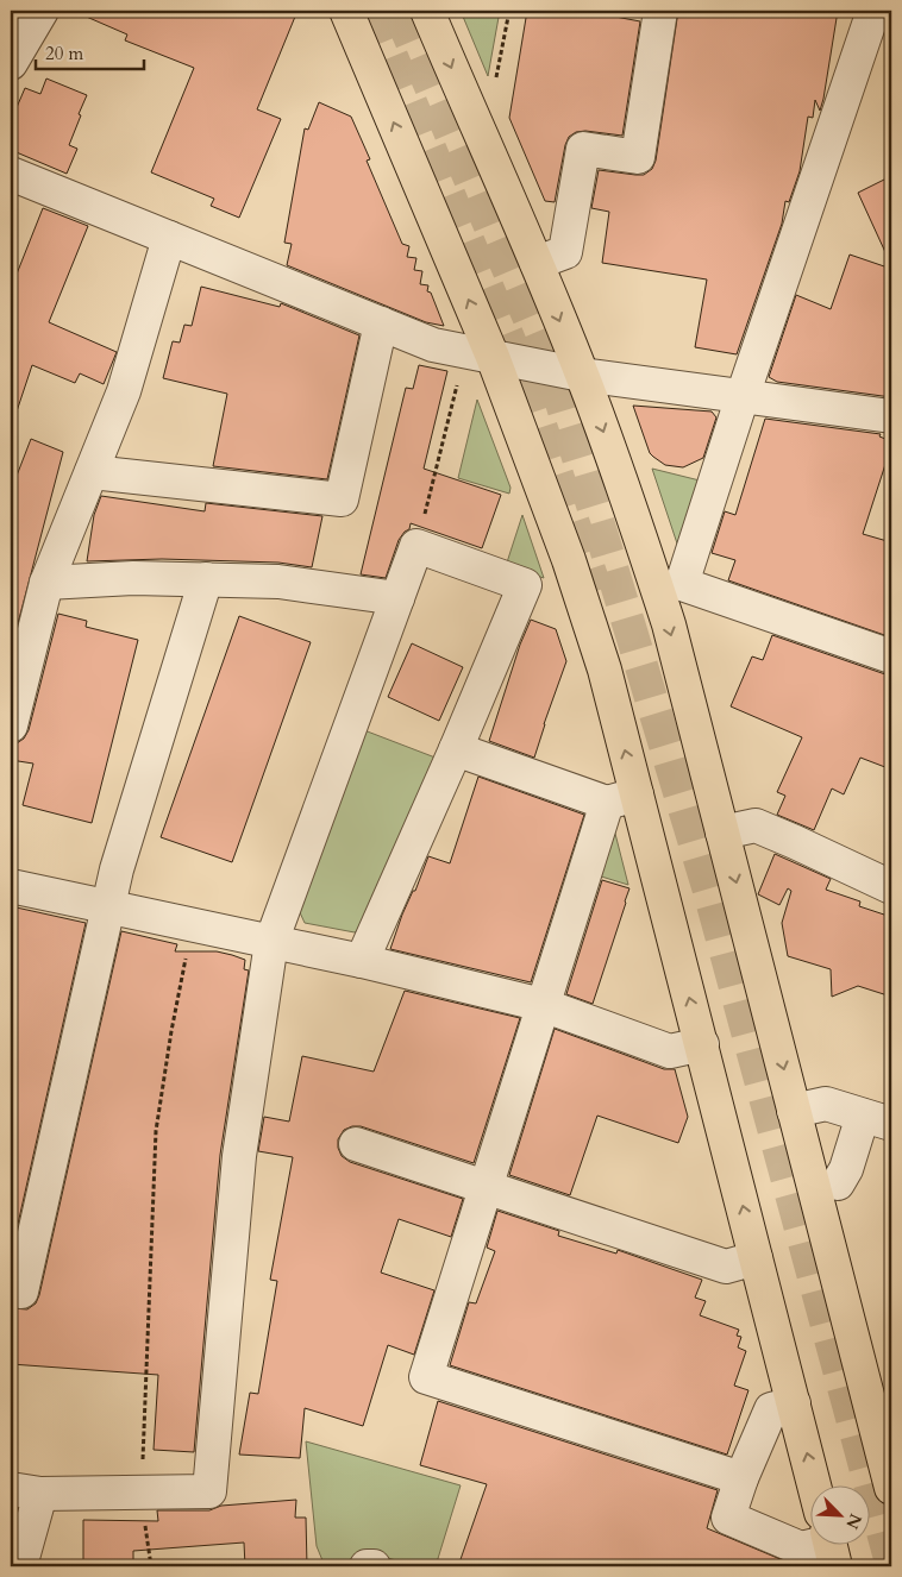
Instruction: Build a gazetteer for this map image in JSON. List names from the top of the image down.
{
  "scale_bar": "20 m",
  "north": "bottom right"
}
